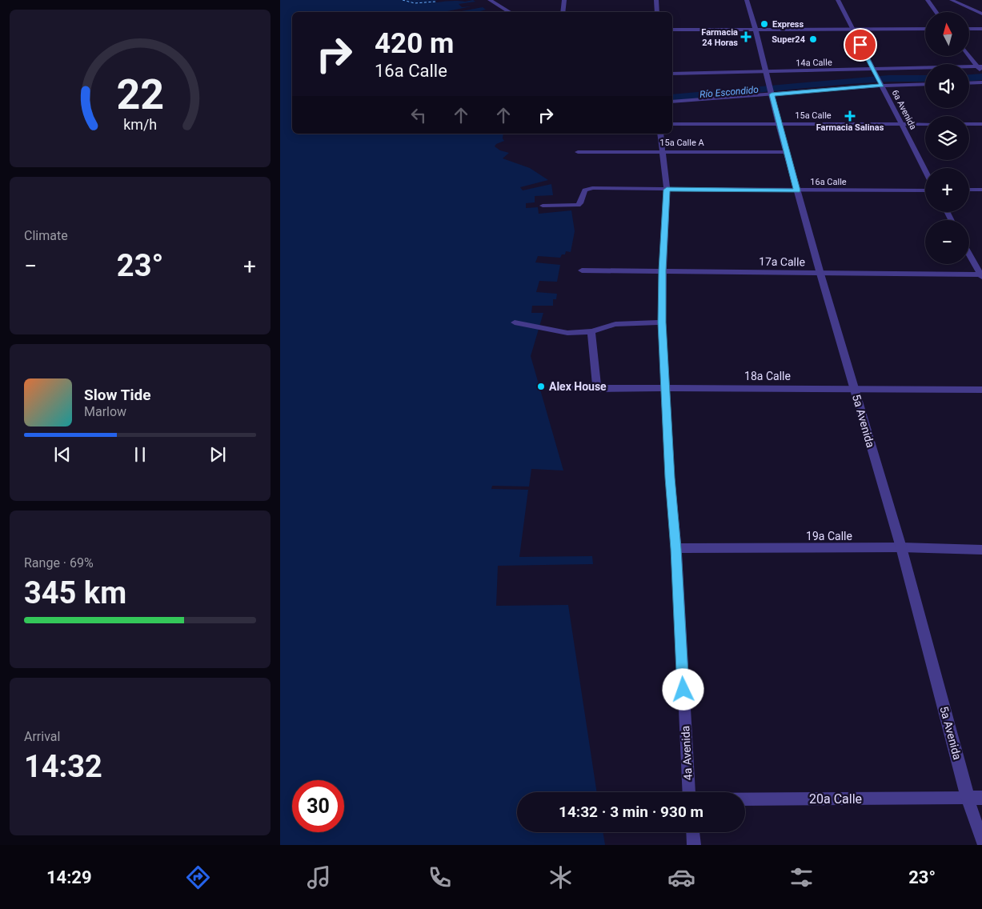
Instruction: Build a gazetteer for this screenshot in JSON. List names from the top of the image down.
{
  "streets": {
    "street": [
      "14a Calle",
      "6a Avenida",
      "15a Calle",
      "15a Calle A",
      "16a Calle",
      "17a Calle",
      "18a Calle",
      "5a Avenida",
      "19a Calle",
      "4a Avenida",
      "20a Calle"
    ]
  },
  "crossings": [
    ["14a Calle", "6a Avenida"],
    ["14a Calle", "5a Avenida"],
    ["6a Avenida", "15a Calle"],
    ["15a Calle", "5a Avenida"],
    ["15a Calle A", "5a Avenida"],
    ["15a Calle A", "4a Avenida"],
    ["16a Calle", "5a Avenida"],
    ["16a Calle", "4a Avenida"],
    ["17a Calle", "5a Avenida"],
    ["17a Calle", "4a Avenida"],
    ["18a Calle", "5a Avenida"],
    ["18a Calle", "4a Avenida"],
    ["5a Avenida", "19a Calle"],
    ["5a Avenida", "20a Calle"],
    ["19a Calle", "4a Avenida"]
  ],
  "water": ["Río Escondido"],
  "places": {
    "other": ["Express", "Super24", "Alex House"],
    "health": ["Farmacia 24 Horas", "Farmacia Salinas"]
  },
  "north": "top",
  "page": {
    "map_buttons": ["+", "−"],
    "turn": ["420 m", "16a Calle"],
    "tile": [
      "Climate",
      ["Range · 69%", "345 km"],
      ["Arrival", "14:32"]
    ],
    "heat": ["−", "23°", "+"],
    "song": ["Slow Tide", "Marlow"],
    "limit": "30",
    "trip": "14:32 · 3 min · 930 m",
    "tabs": ["14:29", "23°"],
    "gauge": ["22", "km/h"]
  }
}
